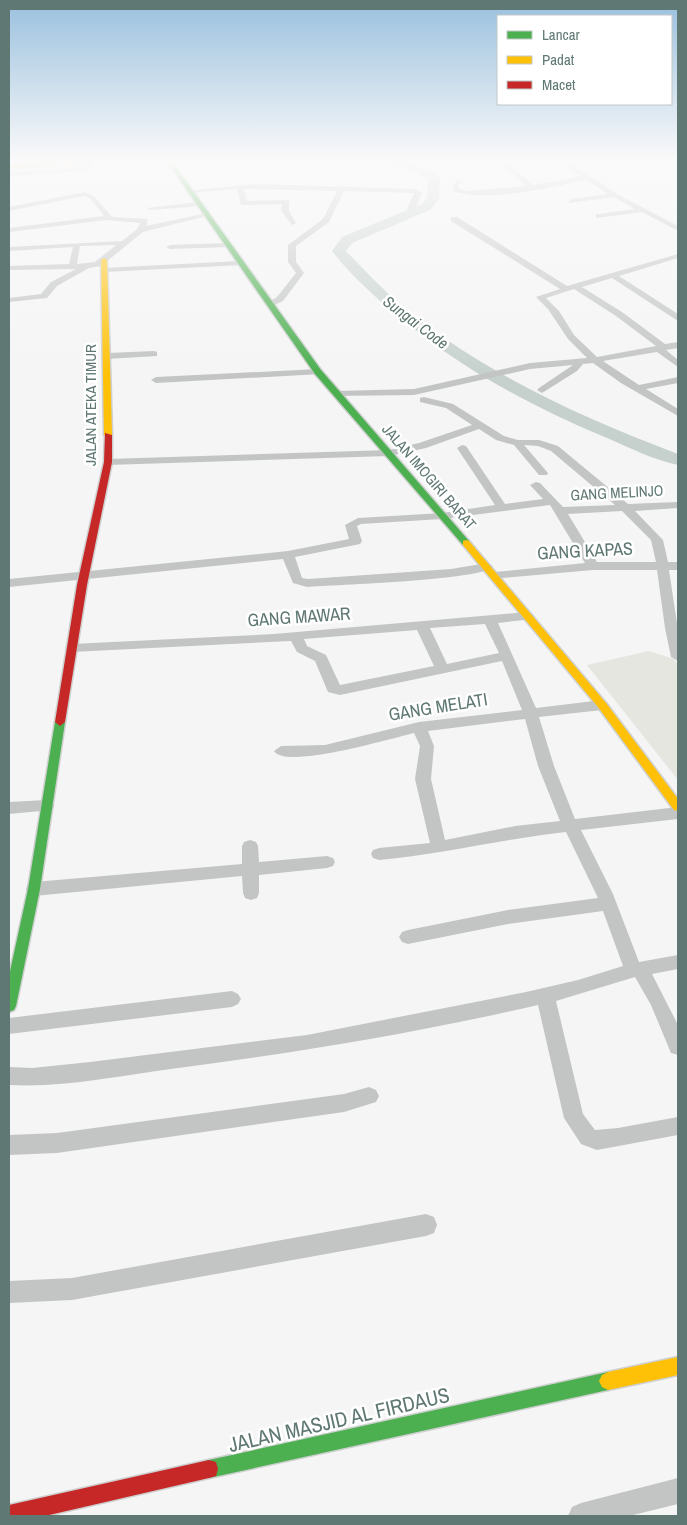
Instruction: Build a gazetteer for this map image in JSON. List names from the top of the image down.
{
  "streets": {
    "main road": ["JALAN ATEKA TIMUR", "JALAN IMOGIRI BARAT", "JALAN MASJID AL FIRDAUS"],
    "street": [
      "GANG MELINJO",
      "GANG KAPAS",
      "GANG MAWAR",
      "GANG MELATI"
    ]
  },
  "crossings": [
    ["JALAN ATEKA TIMUR", "GANG MAWAR"],
    ["JALAN IMOGIRI BARAT", "GANG MELINJO"],
    ["JALAN IMOGIRI BARAT", "GANG KAPAS"],
    ["JALAN IMOGIRI BARAT", "GANG MAWAR"],
    ["JALAN IMOGIRI BARAT", "GANG MELATI"],
    ["GANG MELINJO", "GANG KAPAS"]
  ],
  "water": ["Sungai Code"],
  "legend": ["Lancar", "Padat", "Macet"]
}
